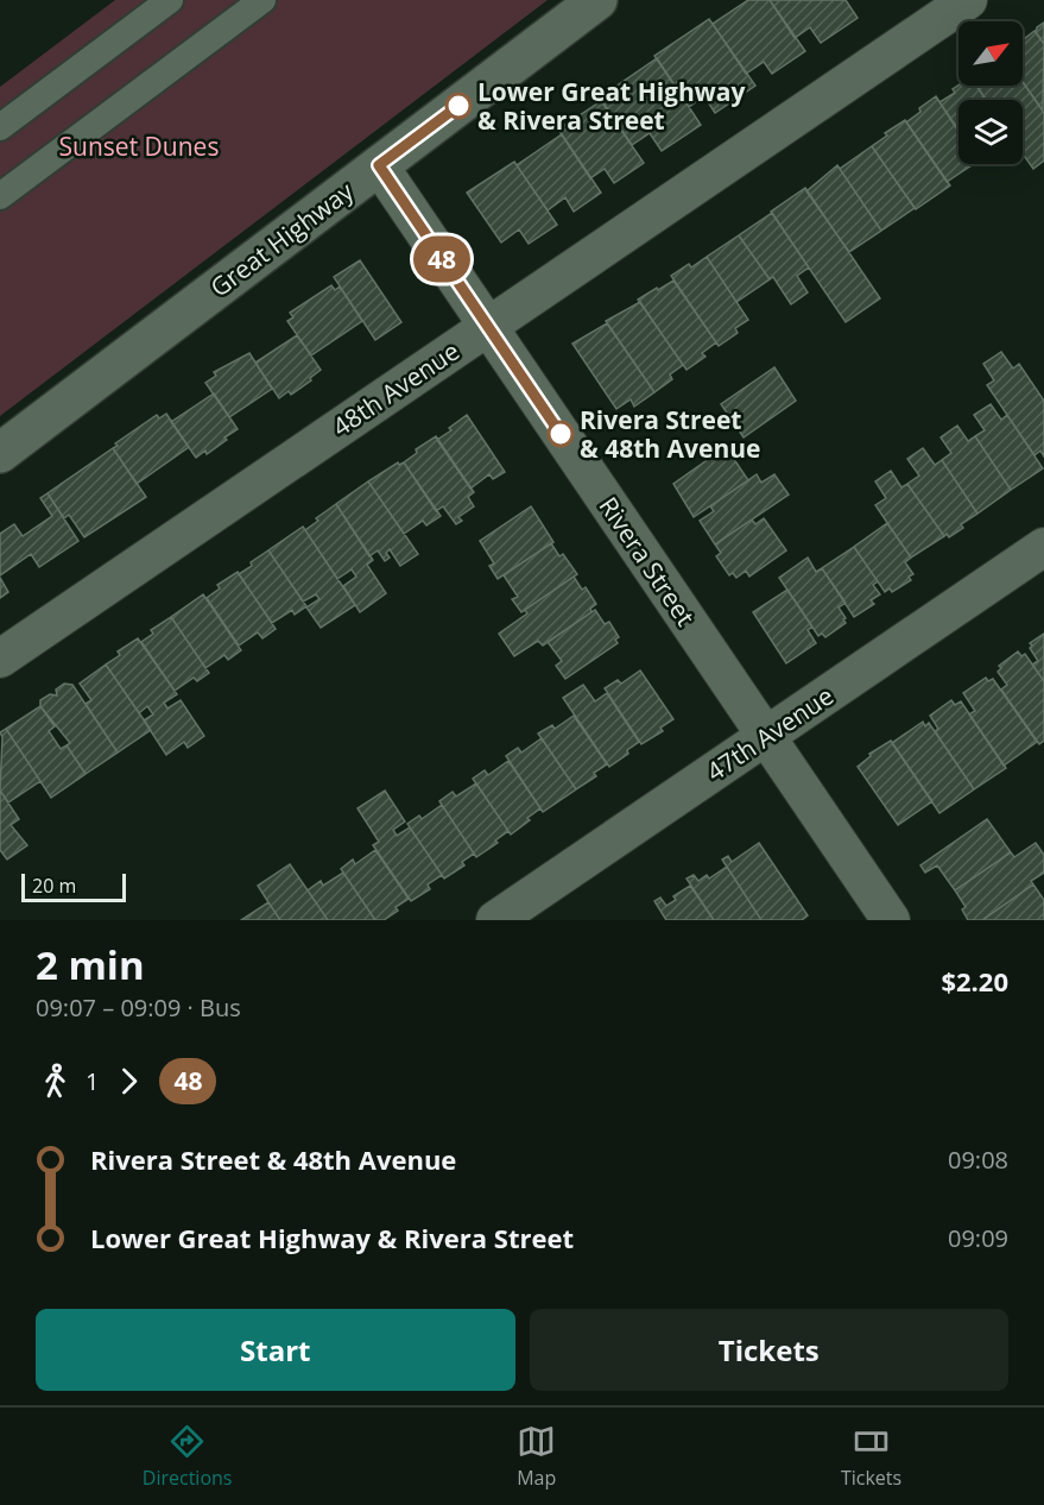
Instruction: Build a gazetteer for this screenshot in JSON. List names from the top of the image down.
{
  "streets": {
    "street": [
      "Great Highway",
      "48th Avenue",
      "Rivera Street",
      "47th Avenue"
    ]
  },
  "crossings": [
    ["Great Highway", "Rivera Street"],
    ["48th Avenue", "Rivera Street"],
    ["Rivera Street", "47th Avenue"]
  ],
  "parks": ["Sunset Dunes"],
  "places": ["Lower Great Highway & Rivera Street", "Rivera Street & 48th Avenue"],
  "lines": ["bus line 48"],
  "scale_bar": "20 m",
  "north": "top right",
  "page": {
    "on_map": "48",
    "scale": "20 m",
    "heading": ["2 min", "09:07 – 09:09 · Bus", "$2.20"],
    "legs": ["1", "48"],
    "list": [
      {
        "name": "Rivera Street & 48th Avenue",
        "value": "09:08"
      },
      {
        "name": "Lower Great Highway & Rivera Street",
        "value": "09:09"
      }
    ],
    "buttons": ["Start", "Tickets"],
    "tabs": ["Directions", "Map", "Tickets"]
  }
}
